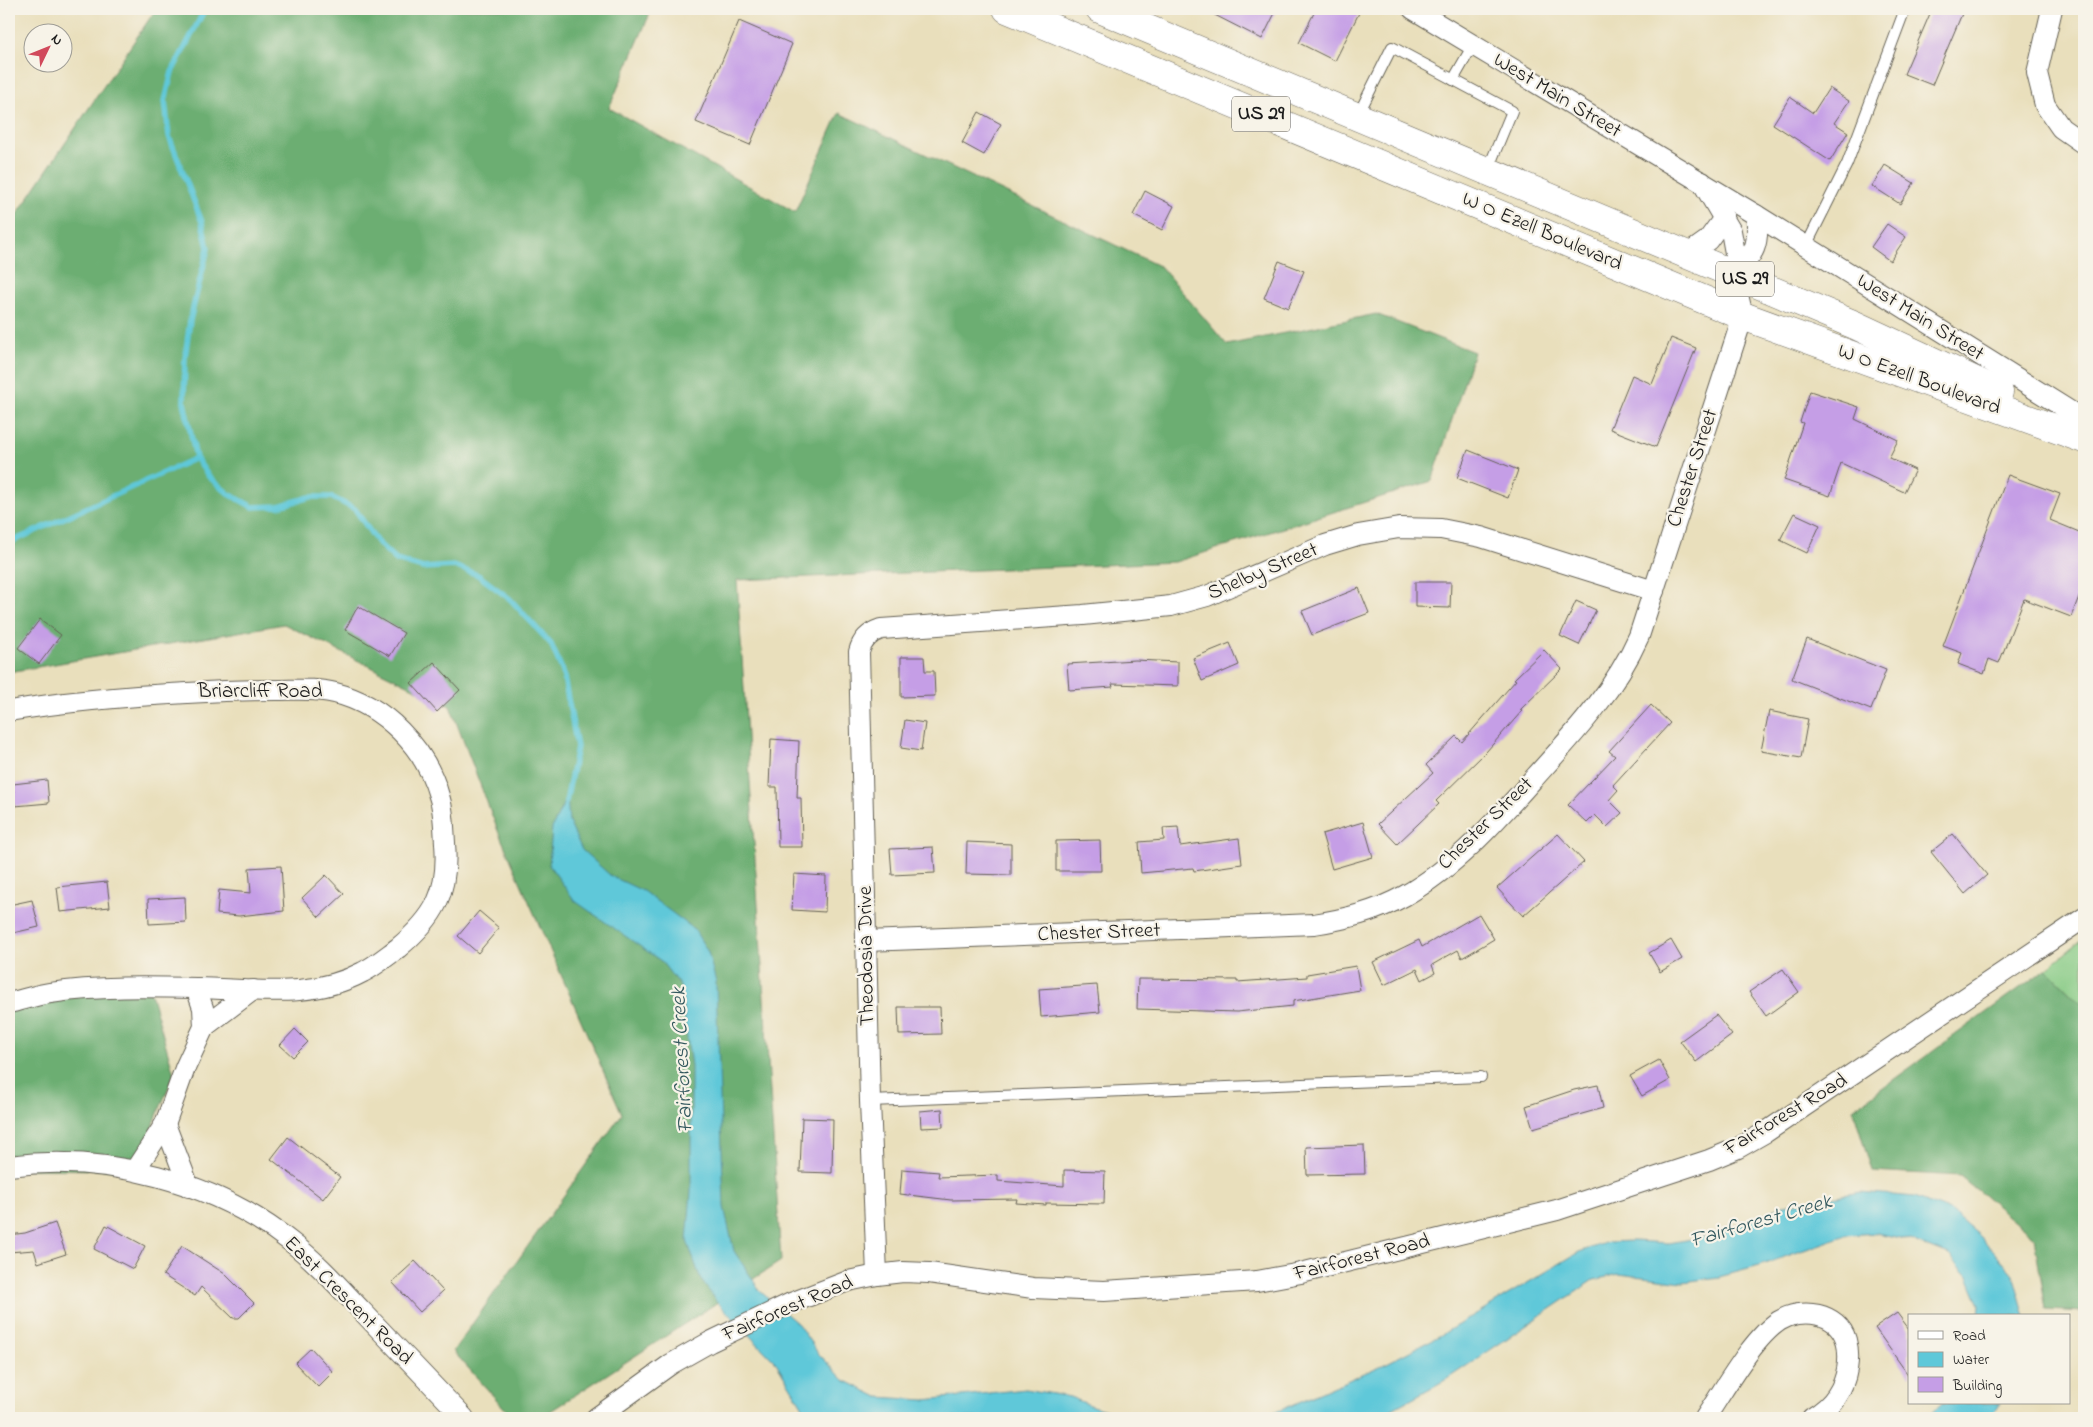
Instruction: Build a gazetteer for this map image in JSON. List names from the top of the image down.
{
  "streets": {
    "main road": ["US 29", "W O Ezell Boulevard"],
    "street": [
      "West Main Street",
      "Chester Street",
      "Shelby Street",
      "Briarcliff Road",
      "Theodosia Drive",
      "Fairforest Road",
      "East Crescent Road"
    ]
  },
  "crossings": [
    ["West Main Street", "W O Ezell Boulevard"],
    ["West Main Street", "Chester Street"],
    ["W O Ezell Boulevard", "Chester Street"],
    ["Chester Street", "Shelby Street"],
    ["Chester Street", "Theodosia Drive"],
    ["Shelby Street", "Theodosia Drive"],
    ["Theodosia Drive", "Fairforest Road"]
  ],
  "water": ["Fairforest Creek"],
  "legend": ["Road", "Water", "Building"],
  "north": "top right"
}
